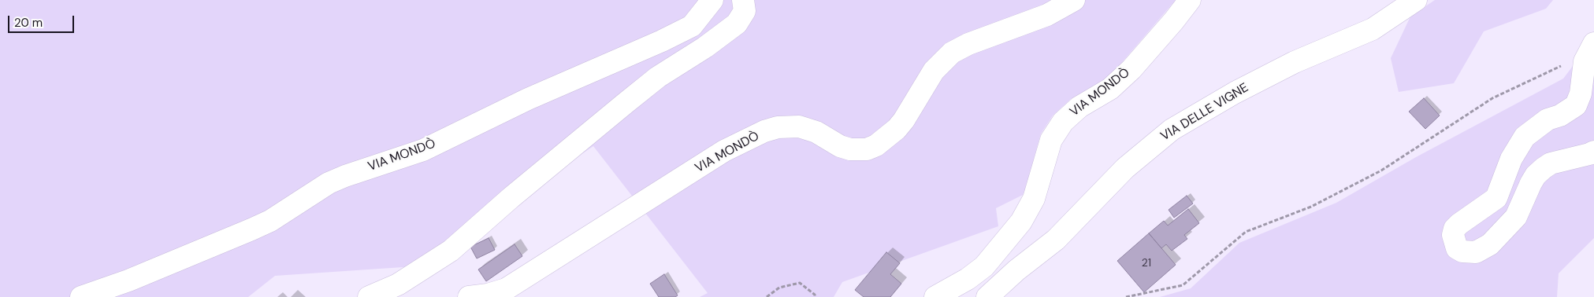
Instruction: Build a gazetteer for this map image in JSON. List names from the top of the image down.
{
  "streets": {
    "street": ["VIA MONDÒ", "VIA DELLE VIGNE"]
  },
  "house_numbers": ["21"],
  "scale_bar": "20 m"
}
